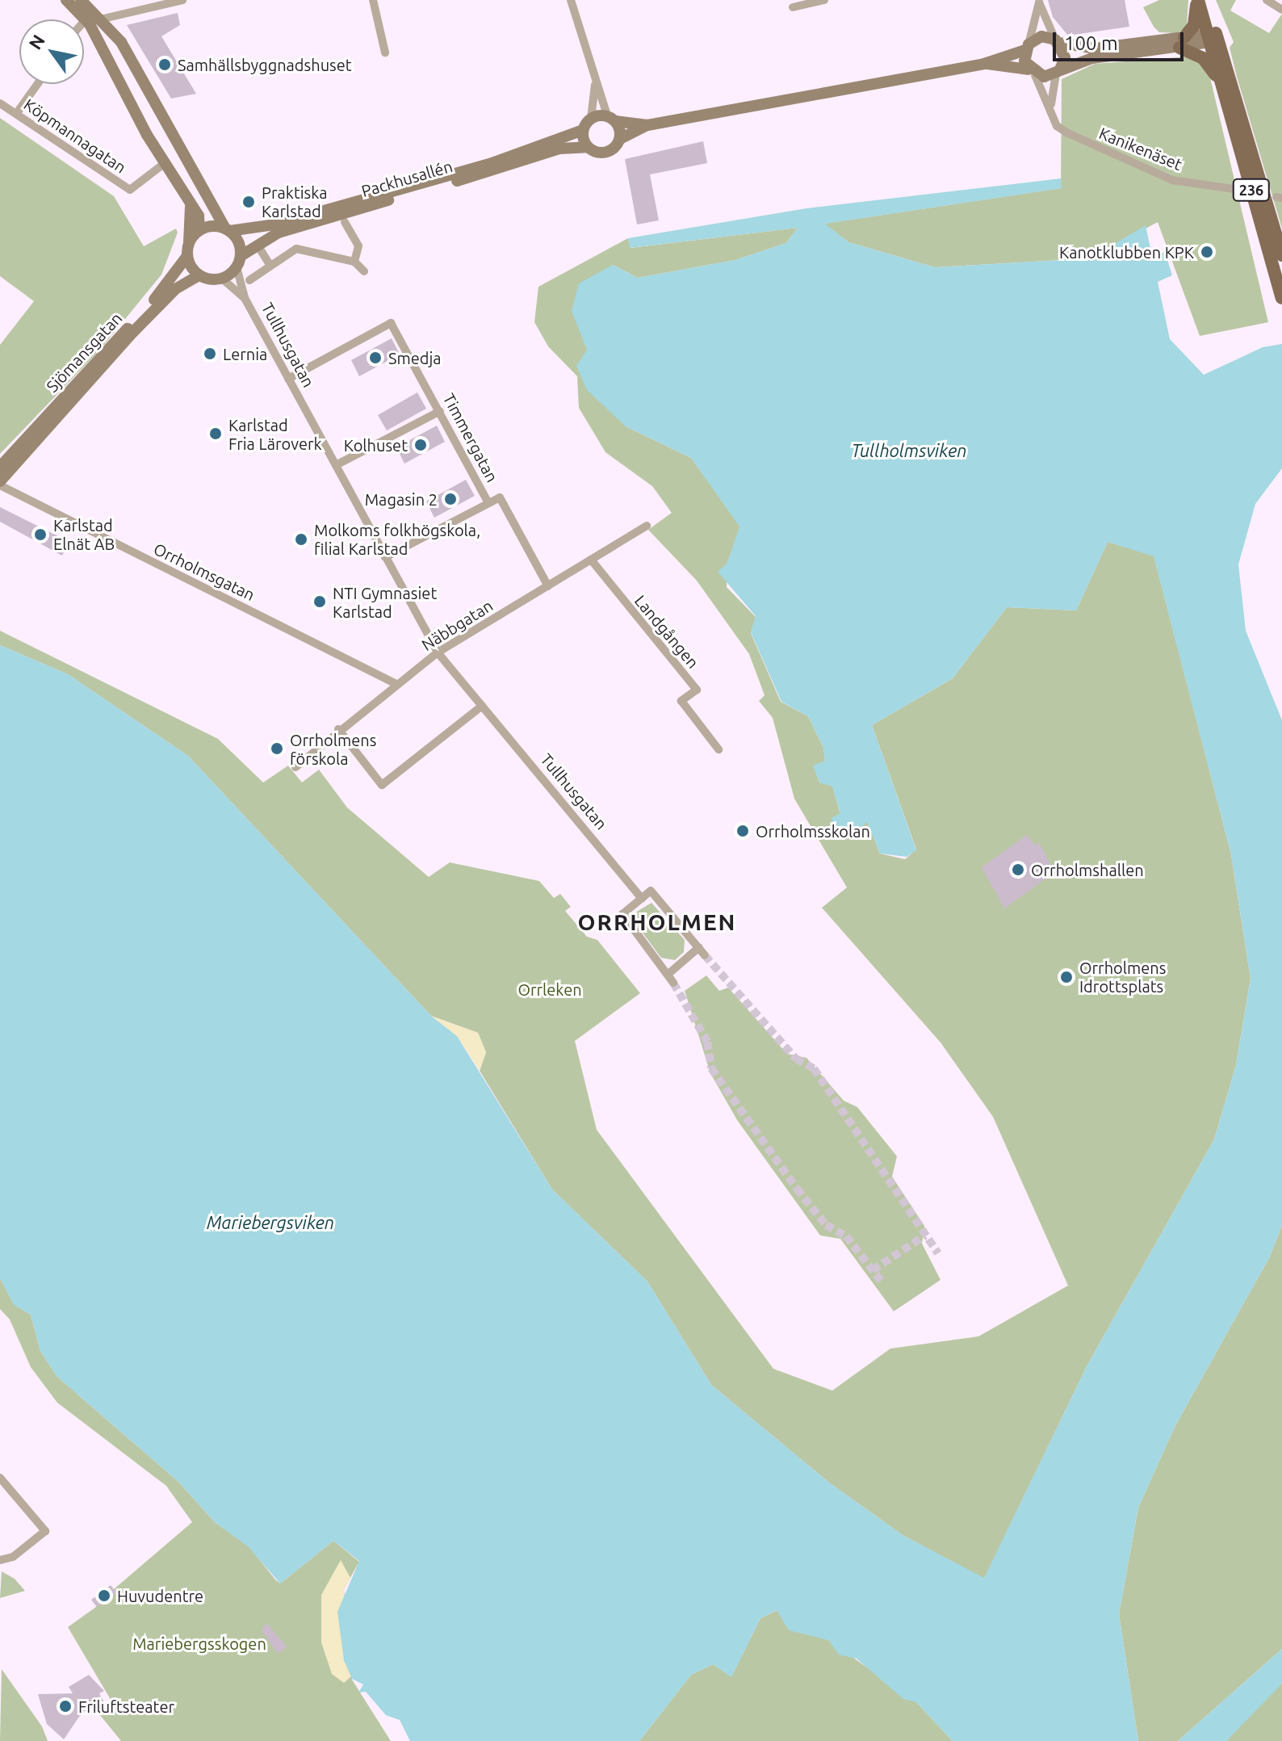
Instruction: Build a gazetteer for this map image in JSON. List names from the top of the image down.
{
  "streets": {
    "main road": ["236"],
    "street": [
      "Köpmannagatan",
      "Kanikenäset",
      "Packhusallén",
      "Tullhusgatan",
      "Sjömansgatan",
      "Timmergatan",
      "Orrholmsgatan",
      "Näbbgatan",
      "Landgången"
    ]
  },
  "crossings": [
    ["Packhusallén", "Tullhusgatan"],
    ["Packhusallén", "Sjömansgatan"],
    ["Tullhusgatan", "Sjömansgatan"],
    ["Tullhusgatan", "Timmergatan"],
    ["Tullhusgatan", "Näbbgatan"],
    ["Sjömansgatan", "Orrholmsgatan"],
    ["Timmergatan", "Näbbgatan"],
    ["Orrholmsgatan", "Näbbgatan"],
    ["Näbbgatan", "Landgången"]
  ],
  "districts": ["ORRHOLMEN"],
  "water": ["Tullholmsviken", "Mariebergsviken"],
  "parks": ["Orrleken", "Mariebergsskogen"],
  "places": [
    "Samhällsbyggnadshuset",
    "Praktiska Karlstad",
    "Kanotklubben KPK",
    "Lernia",
    "Smedja",
    "Karlstad Fria Läroverk",
    "Kolhuset",
    "Magasin 2",
    "Karlstad Elnät AB",
    "Molkoms folkhögskola, filial Karlstad",
    "NTI Gymnasiet Karlstad",
    "Orrholmens förskola",
    "Orrholmsskolan",
    "Orrholmshallen",
    "Orrholmens Idrottsplats",
    "Huvudentre",
    "Friluftsteater"
  ],
  "scale_bar": "100 m",
  "north": "top left"
}
